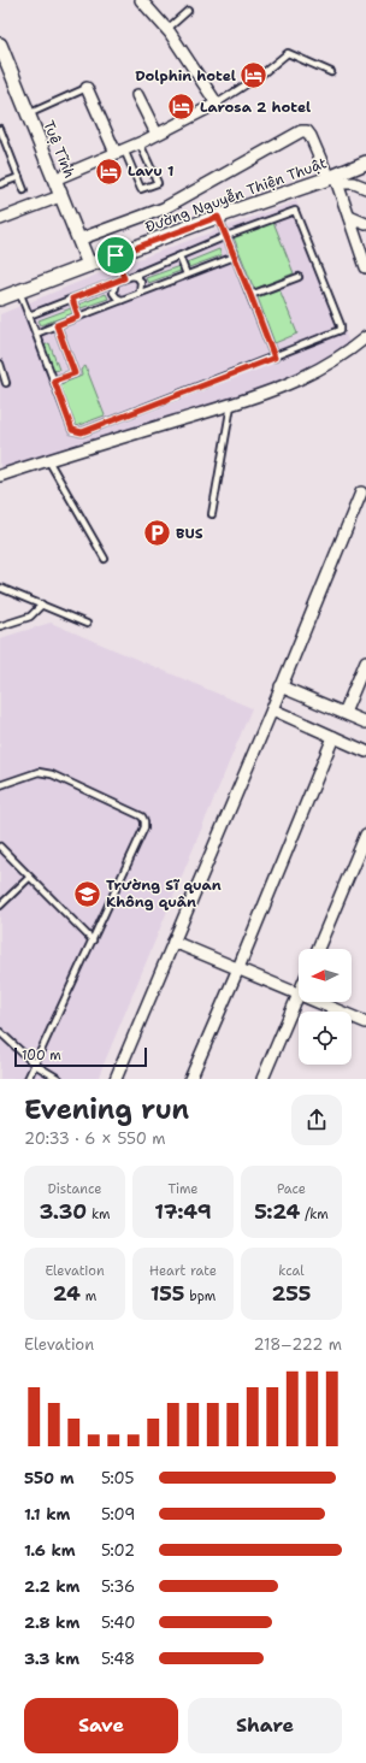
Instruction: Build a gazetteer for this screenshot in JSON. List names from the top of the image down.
{
  "streets": {
    "street": ["Tuệ Tĩnh", "Đường Nguyễn Thiện Thuật"]
  },
  "crossings": [
    ["Tuệ Tĩnh", "Đường Nguyễn Thiện Thuật"]
  ],
  "places": {
    "hotel": ["Dolphin hotel", "Larosa 2 hotel", "Lavu 1"],
    "parking": ["BUS"],
    "school or university": ["Trường Sĩ quan Không quân"]
  },
  "scale_bar": "100 m",
  "north": "left",
  "page": {
    "scale": "100 m",
    "heading": ["Evening run", "20:33 · 6 × 550 m"],
    "stats": [
      ["Distance", "3.30 km"],
      ["Time", "17:49"],
      ["Pace", "5:24 /km"],
      ["Elevation", "24 m"],
      ["Heart rate", "155 bpm"],
      ["kcal", "255"]
    ],
    "chart": ["Elevation", "218–222 m"],
    "list": [
      {
        "name": "550 m",
        "note": "5:05"
      },
      {
        "name": "1.1 km",
        "note": "5:09"
      },
      {
        "name": "1.6 km",
        "note": "5:02"
      },
      {
        "name": "2.2 km",
        "note": "5:36"
      },
      {
        "name": "2.8 km",
        "note": "5:40"
      },
      {
        "name": "3.3 km",
        "note": "5:48"
      }
    ],
    "buttons": ["Save", "Share"]
  }
}
